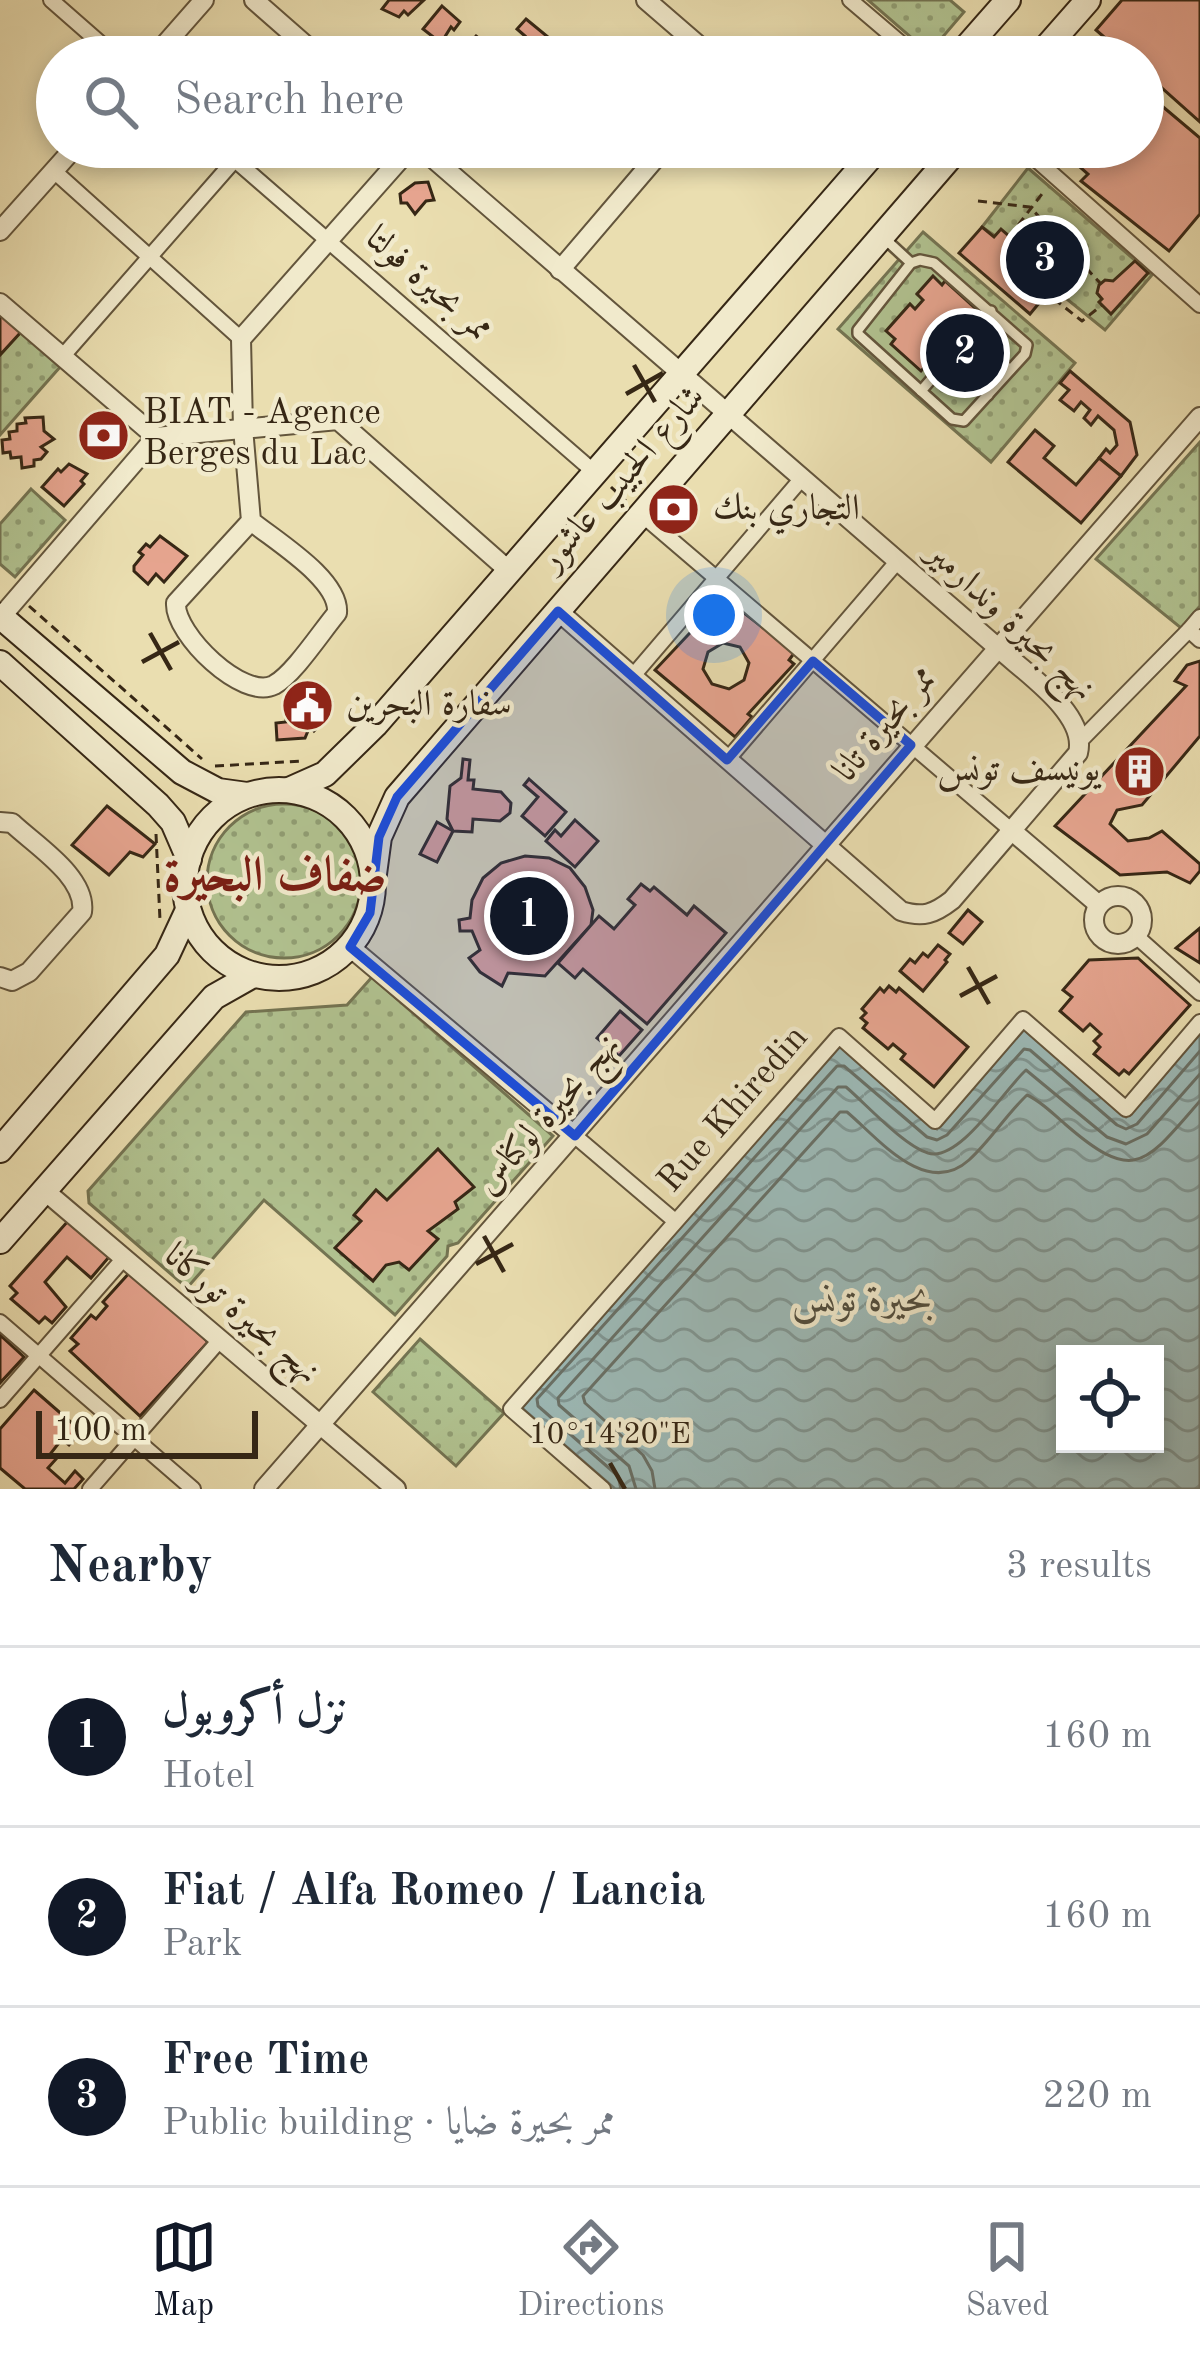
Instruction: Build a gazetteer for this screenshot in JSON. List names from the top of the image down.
{
  "streets": {
    "main road": ["شارع الحبيب عاشور"],
    "street": [
      "ممر بحيرة فولتا",
      "نهج بحيرة وندارمير",
      "ممر بحيرة تانا",
      "Rue Khiredin",
      "نهج بحيرة لوكناس",
      "نهج بحيرة توركانا"
    ]
  },
  "crossings": [
    ["ممر بحيرة فولتا", "شارع الحبيب عاشور"],
    ["شارع الحبيب عاشور", "نهج بحيرة وندارمير"],
    ["نهج بحيرة وندارمير", "ممر بحيرة تانا"],
    ["نهج بحيرة وندارمير", "نهج بحيرة لوكناس"],
    ["ممر بحيرة تانا", "نهج بحيرة لوكناس"],
    ["نهج بحيرة لوكناس", "نهج بحيرة توركانا"]
  ],
  "districts": ["ضفاف البحيرة"],
  "water": ["بحيرة تونس"],
  "places": {
    "bank": ["BIAT - Agence Berges du Lac", "التجاري بنك"],
    "public building": ["سفارة البحرين"],
    "building": ["يونيسف تونس"]
  },
  "scale_bar": "100 m",
  "page": {
    "search": "Search here",
    "pins": ["3", "2", "1"],
    "scale": "100 m",
    "heading": ["Nearby", "3 results"],
    "list": [
      {
        "mark": "1",
        "name": "نزل أكروبول",
        "note": "Hotel",
        "value": "160 m"
      },
      {
        "mark": "2",
        "name": "Fiat / Alfa Romeo / Lancia",
        "note": "Park",
        "value": "160 m"
      },
      {
        "mark": "3",
        "name": "Free Time",
        "note": "Public building · ممر بحيرة ضايا",
        "value": "220 m"
      }
    ],
    "nav": ["Map", "Directions", "Saved"]
  },
  "coordinates": ["10°14'20\"E"]
}
